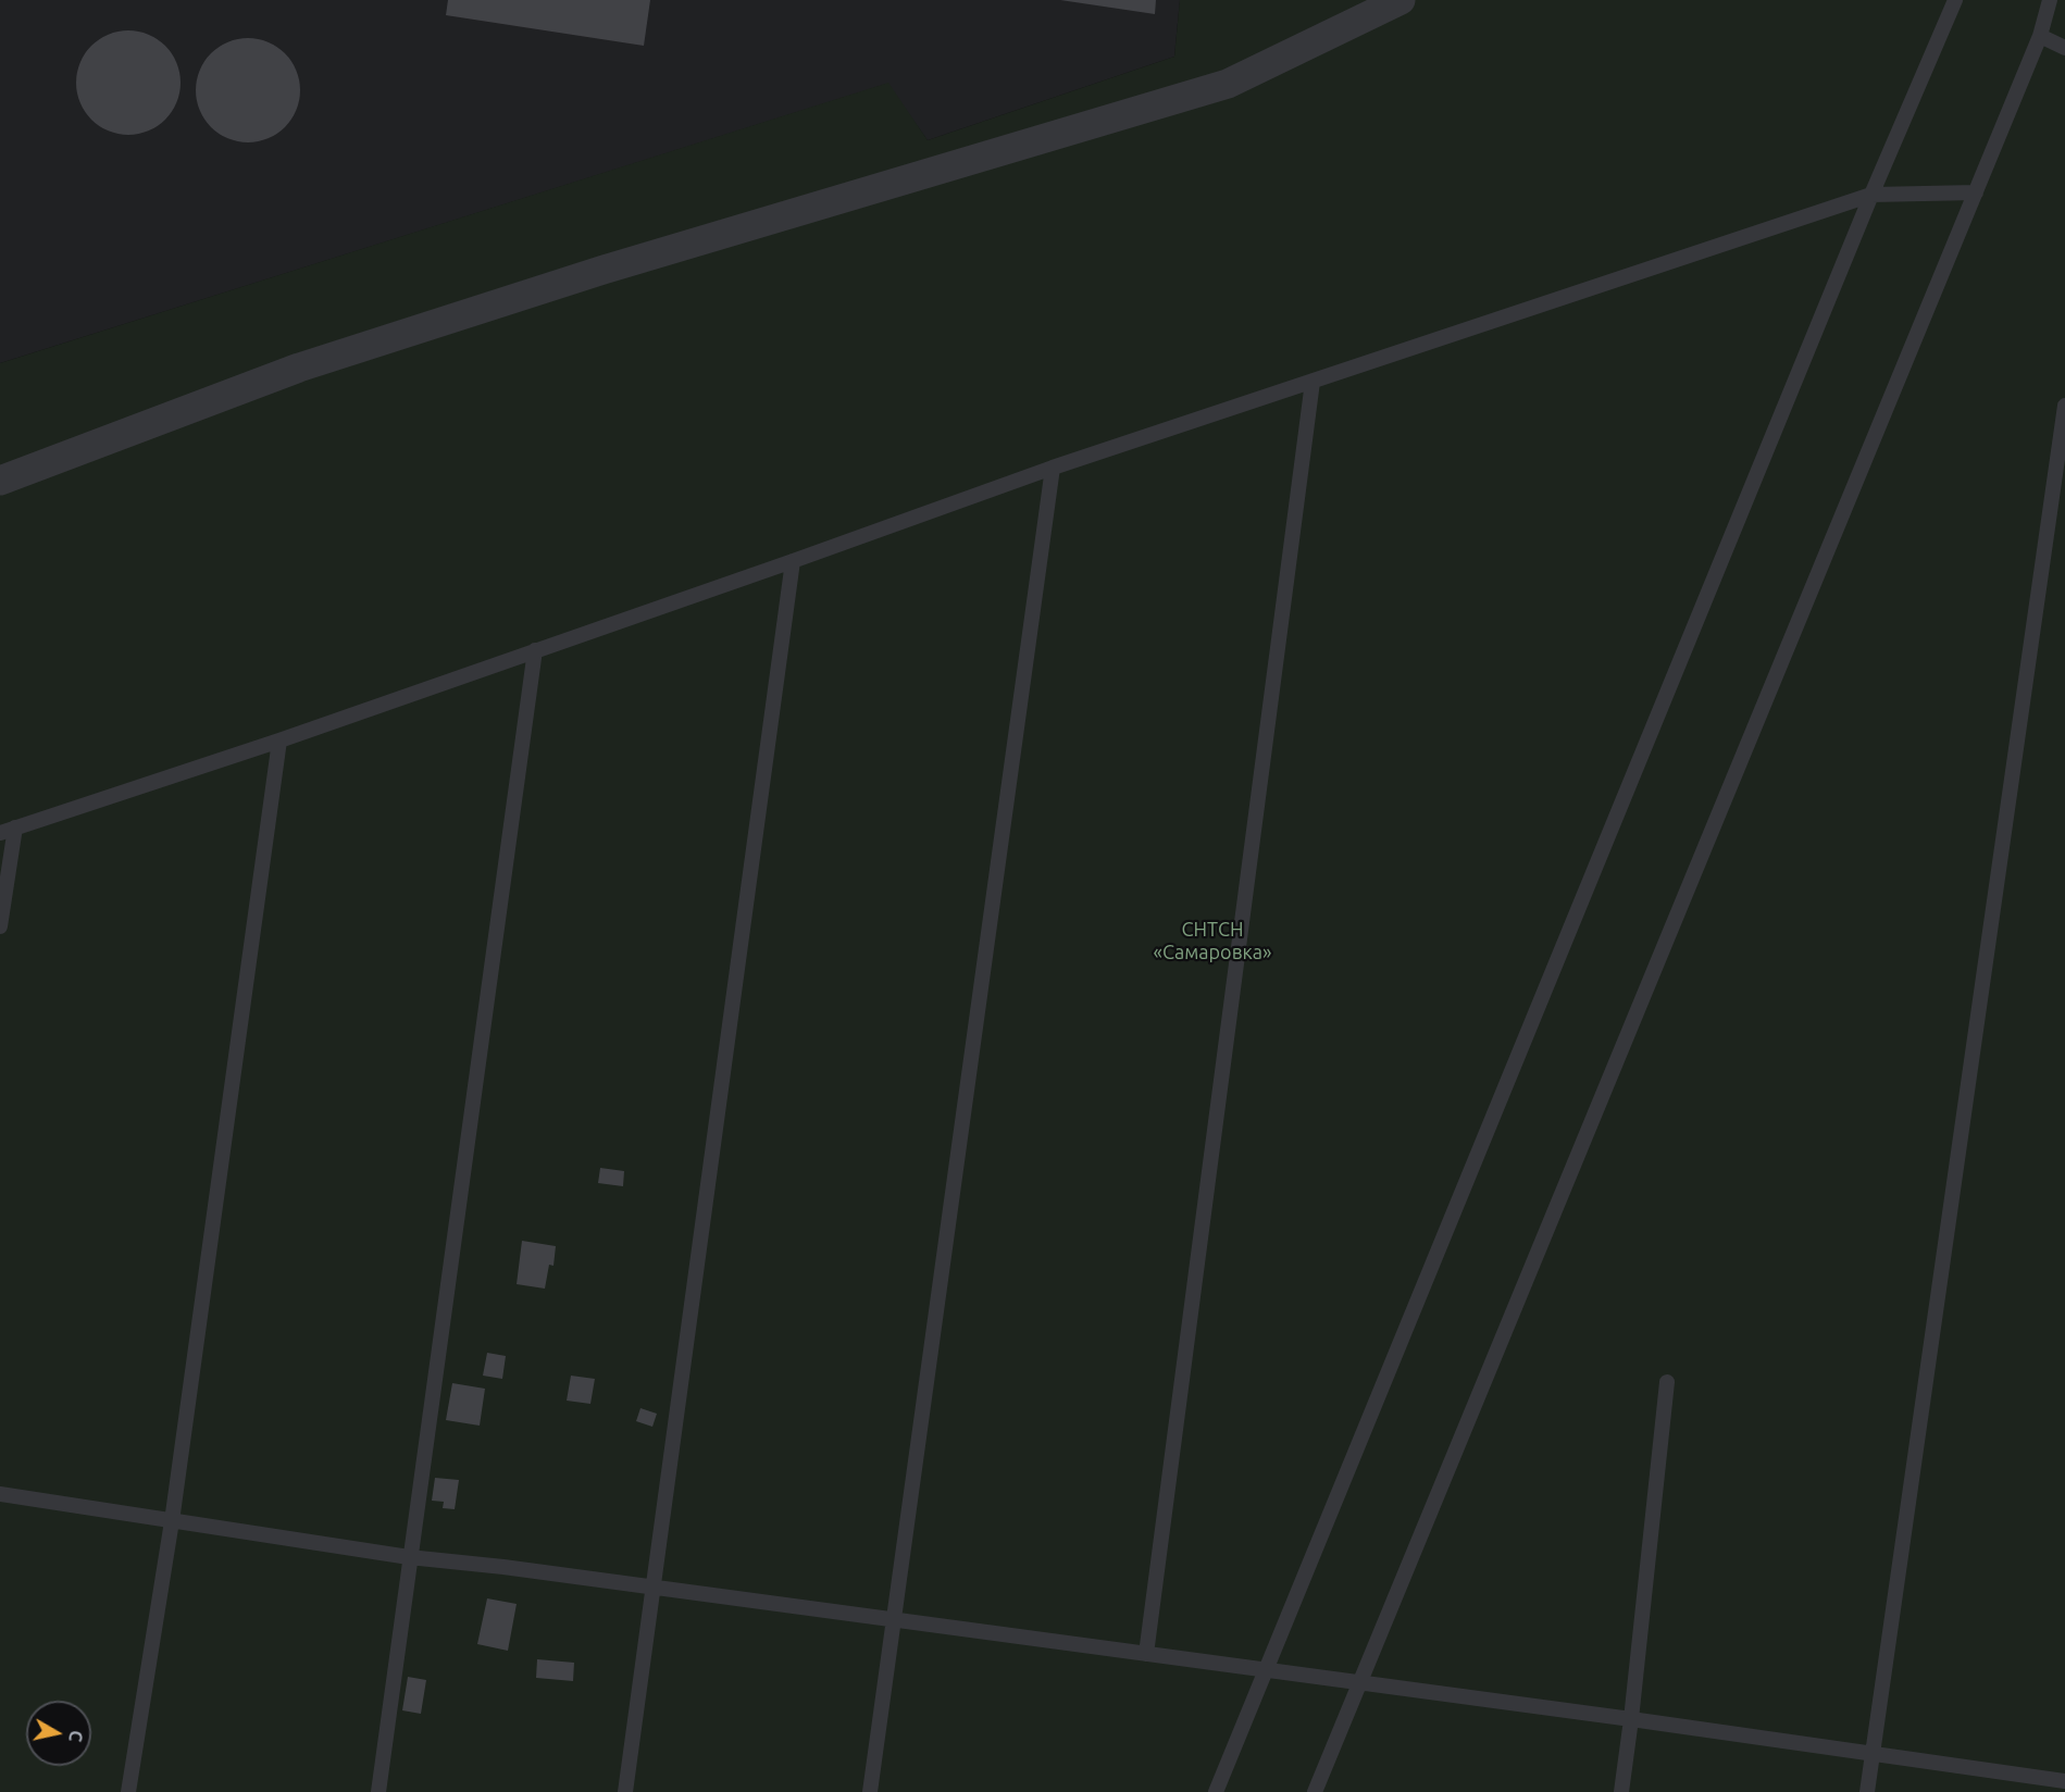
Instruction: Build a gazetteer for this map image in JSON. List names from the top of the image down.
{
  "parks": ["СНТСН «Самаровка»"],
  "north": "right"
}
